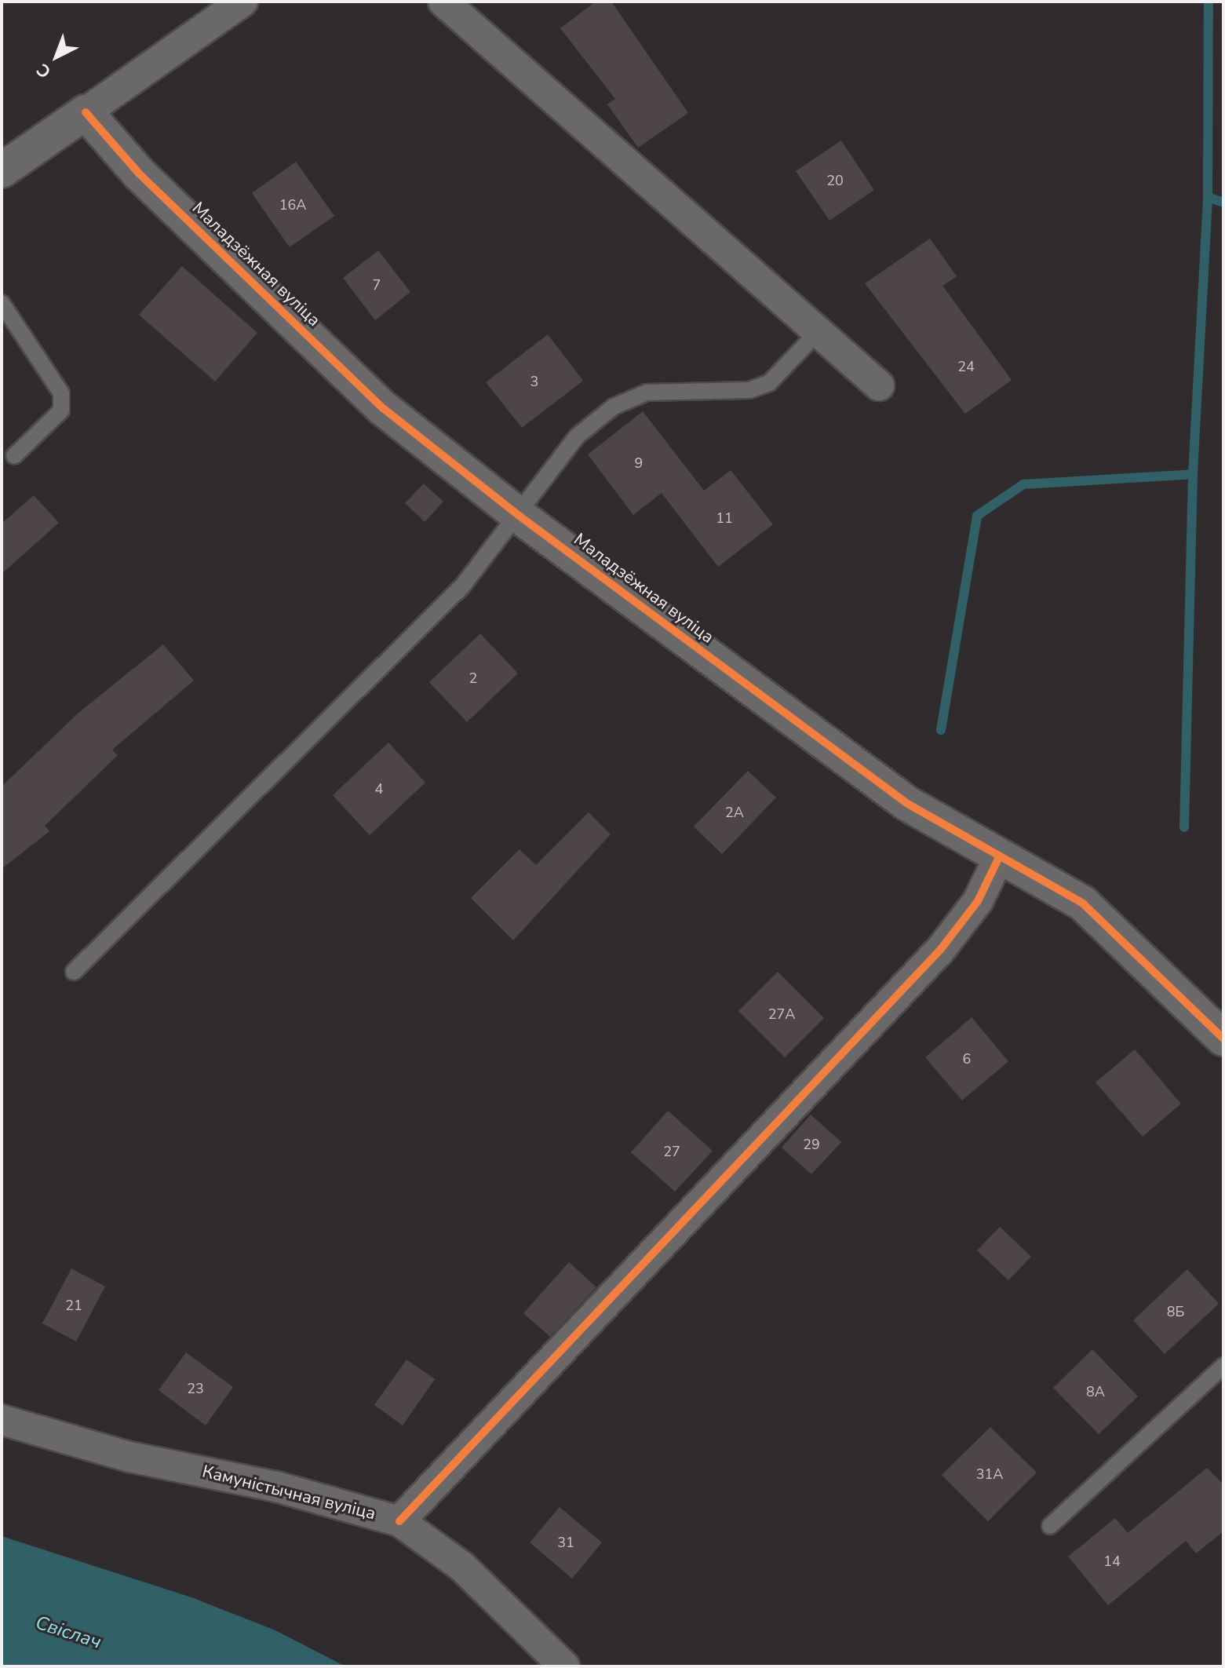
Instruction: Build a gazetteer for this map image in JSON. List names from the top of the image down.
{
  "streets": {
    "street": ["Маладзёжная вуліца", "Камуністычная вуліца"]
  },
  "water": ["Свіслач"],
  "house_numbers": [
    "20",
    "16А",
    "7",
    "24",
    "3",
    "9",
    "11",
    "2",
    "4",
    "2А",
    "27А",
    "6",
    "29",
    "27",
    "21",
    "8Б",
    "23",
    "8А",
    "31А",
    "31",
    "14"
  ],
  "north": "bottom left"
}
